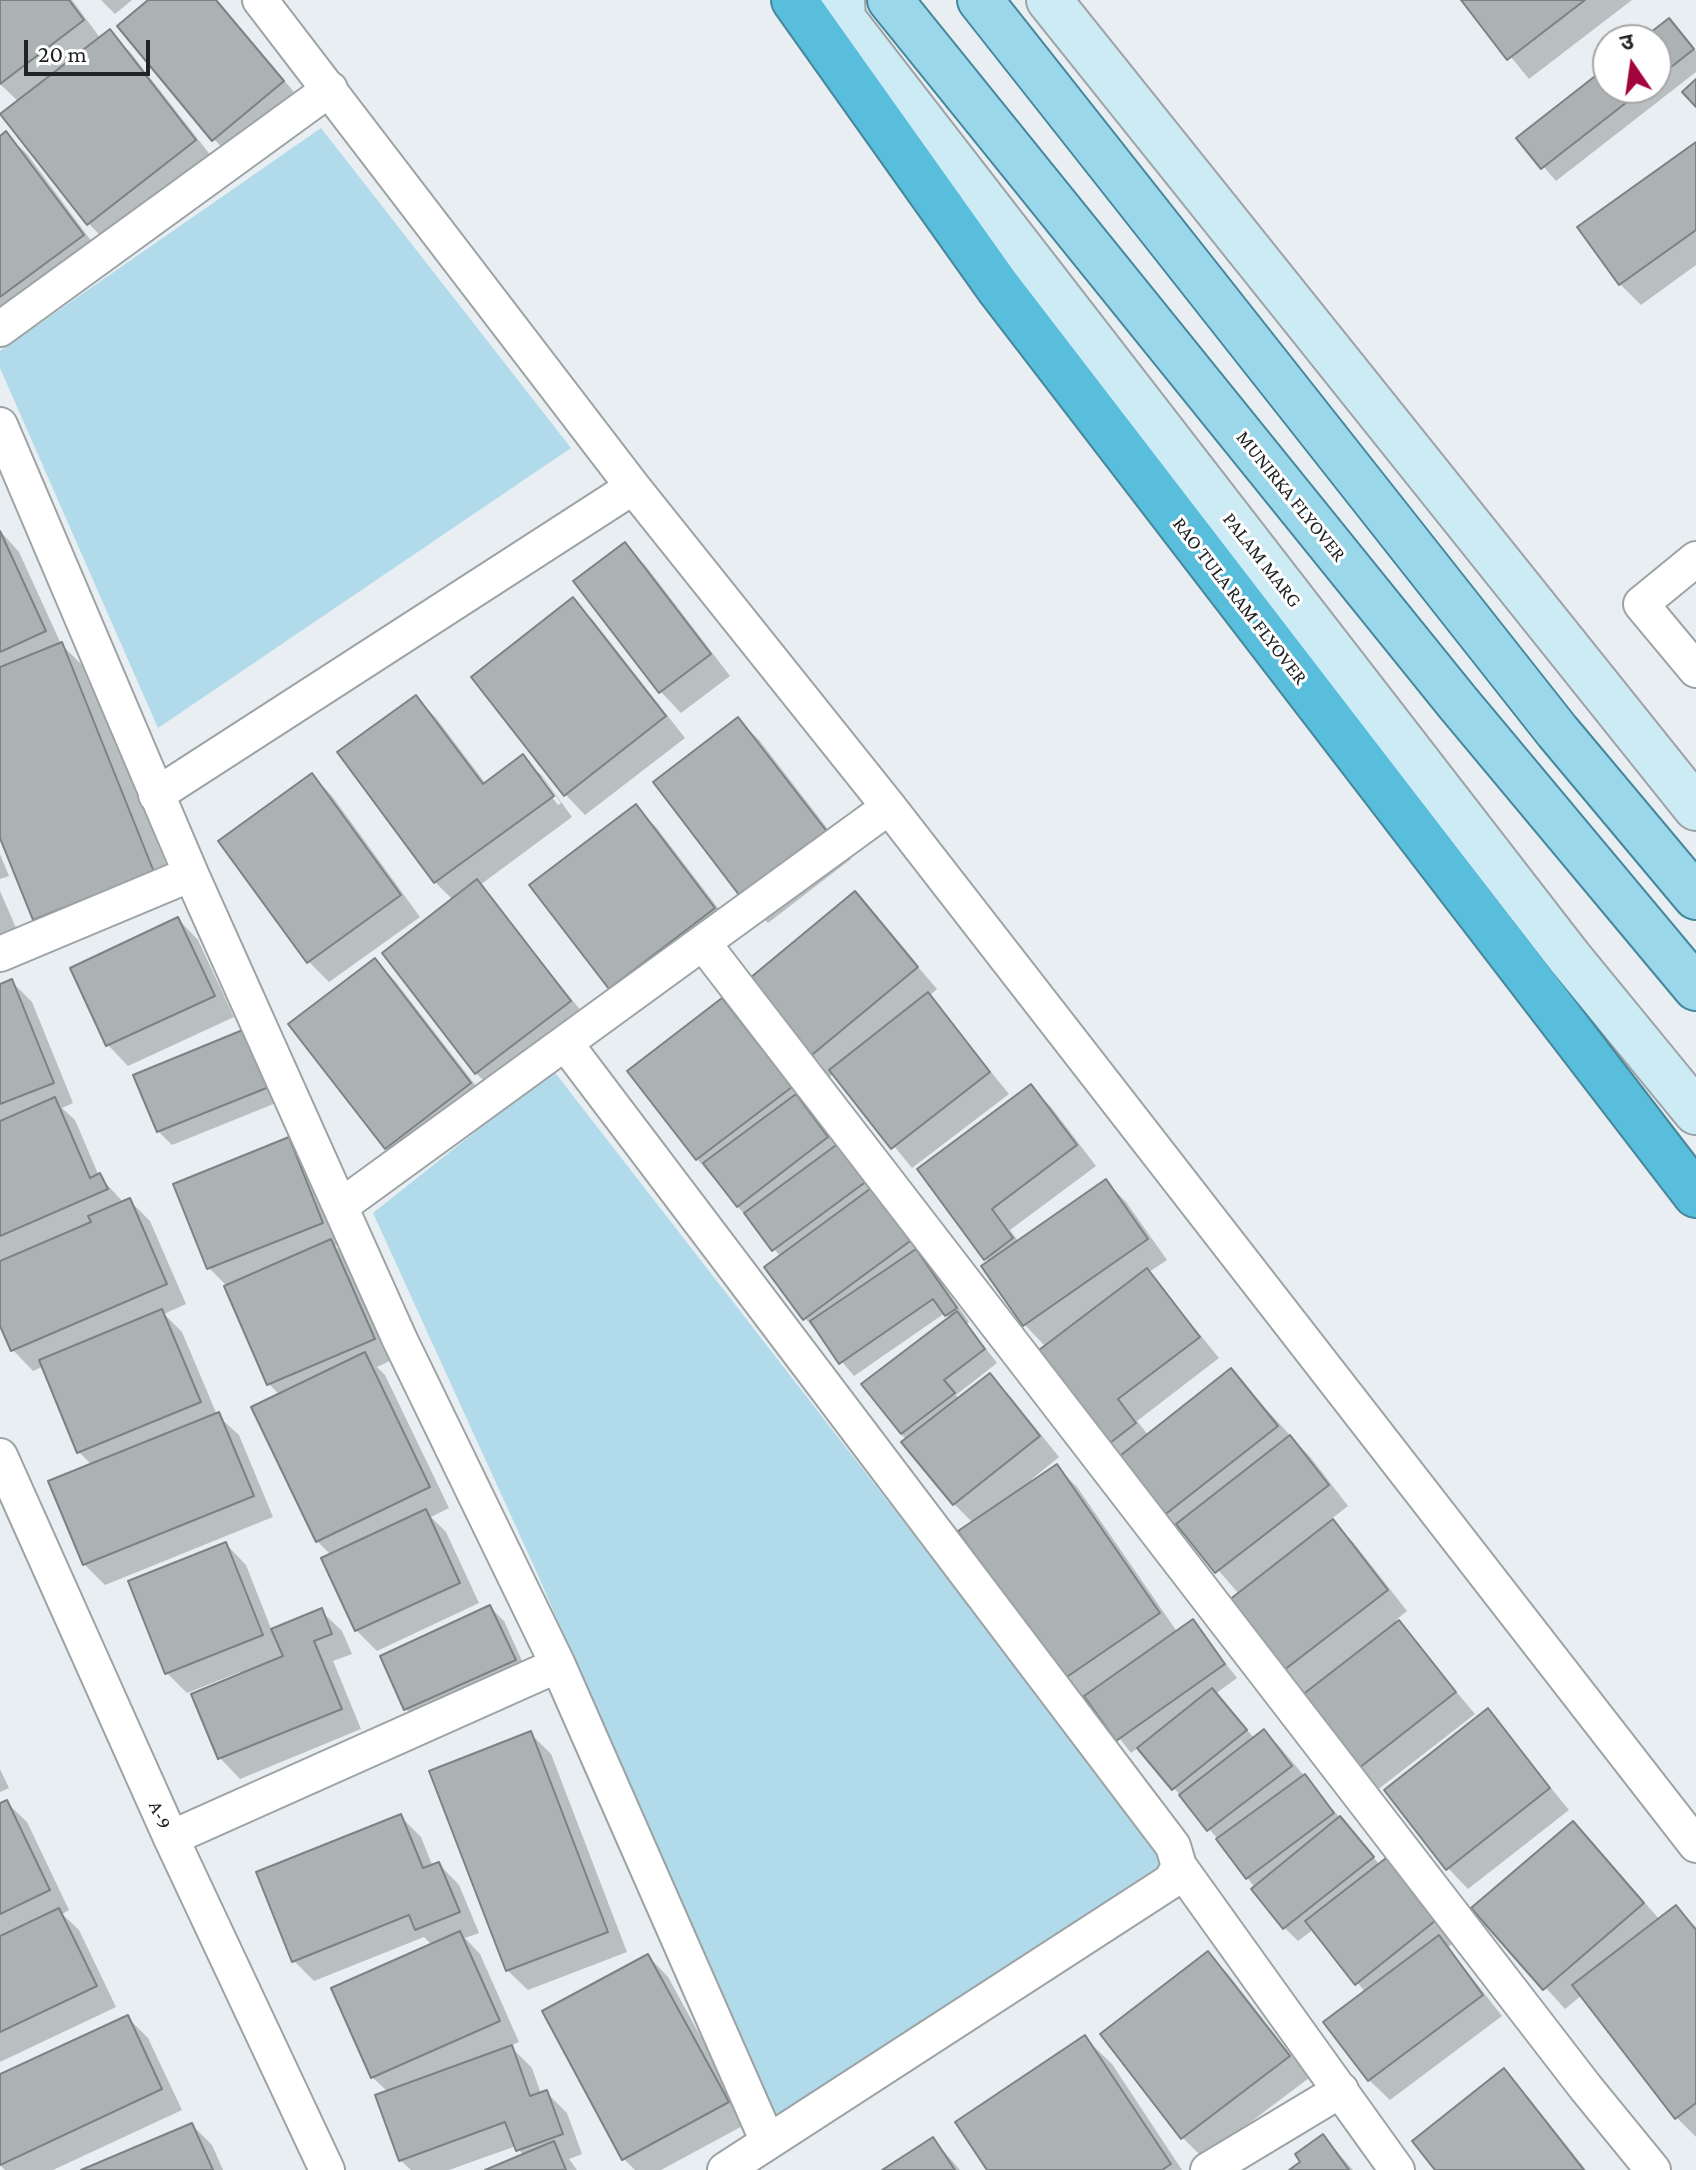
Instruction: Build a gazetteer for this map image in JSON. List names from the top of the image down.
{
  "streets": {
    "highway": ["RAO TULA RAM FLYOVER"],
    "main road": ["MUNIRKA FLYOVER", "PALAM MARG"],
    "street": ["A-9"]
  },
  "scale_bar": "20 m",
  "north": "top"
}
